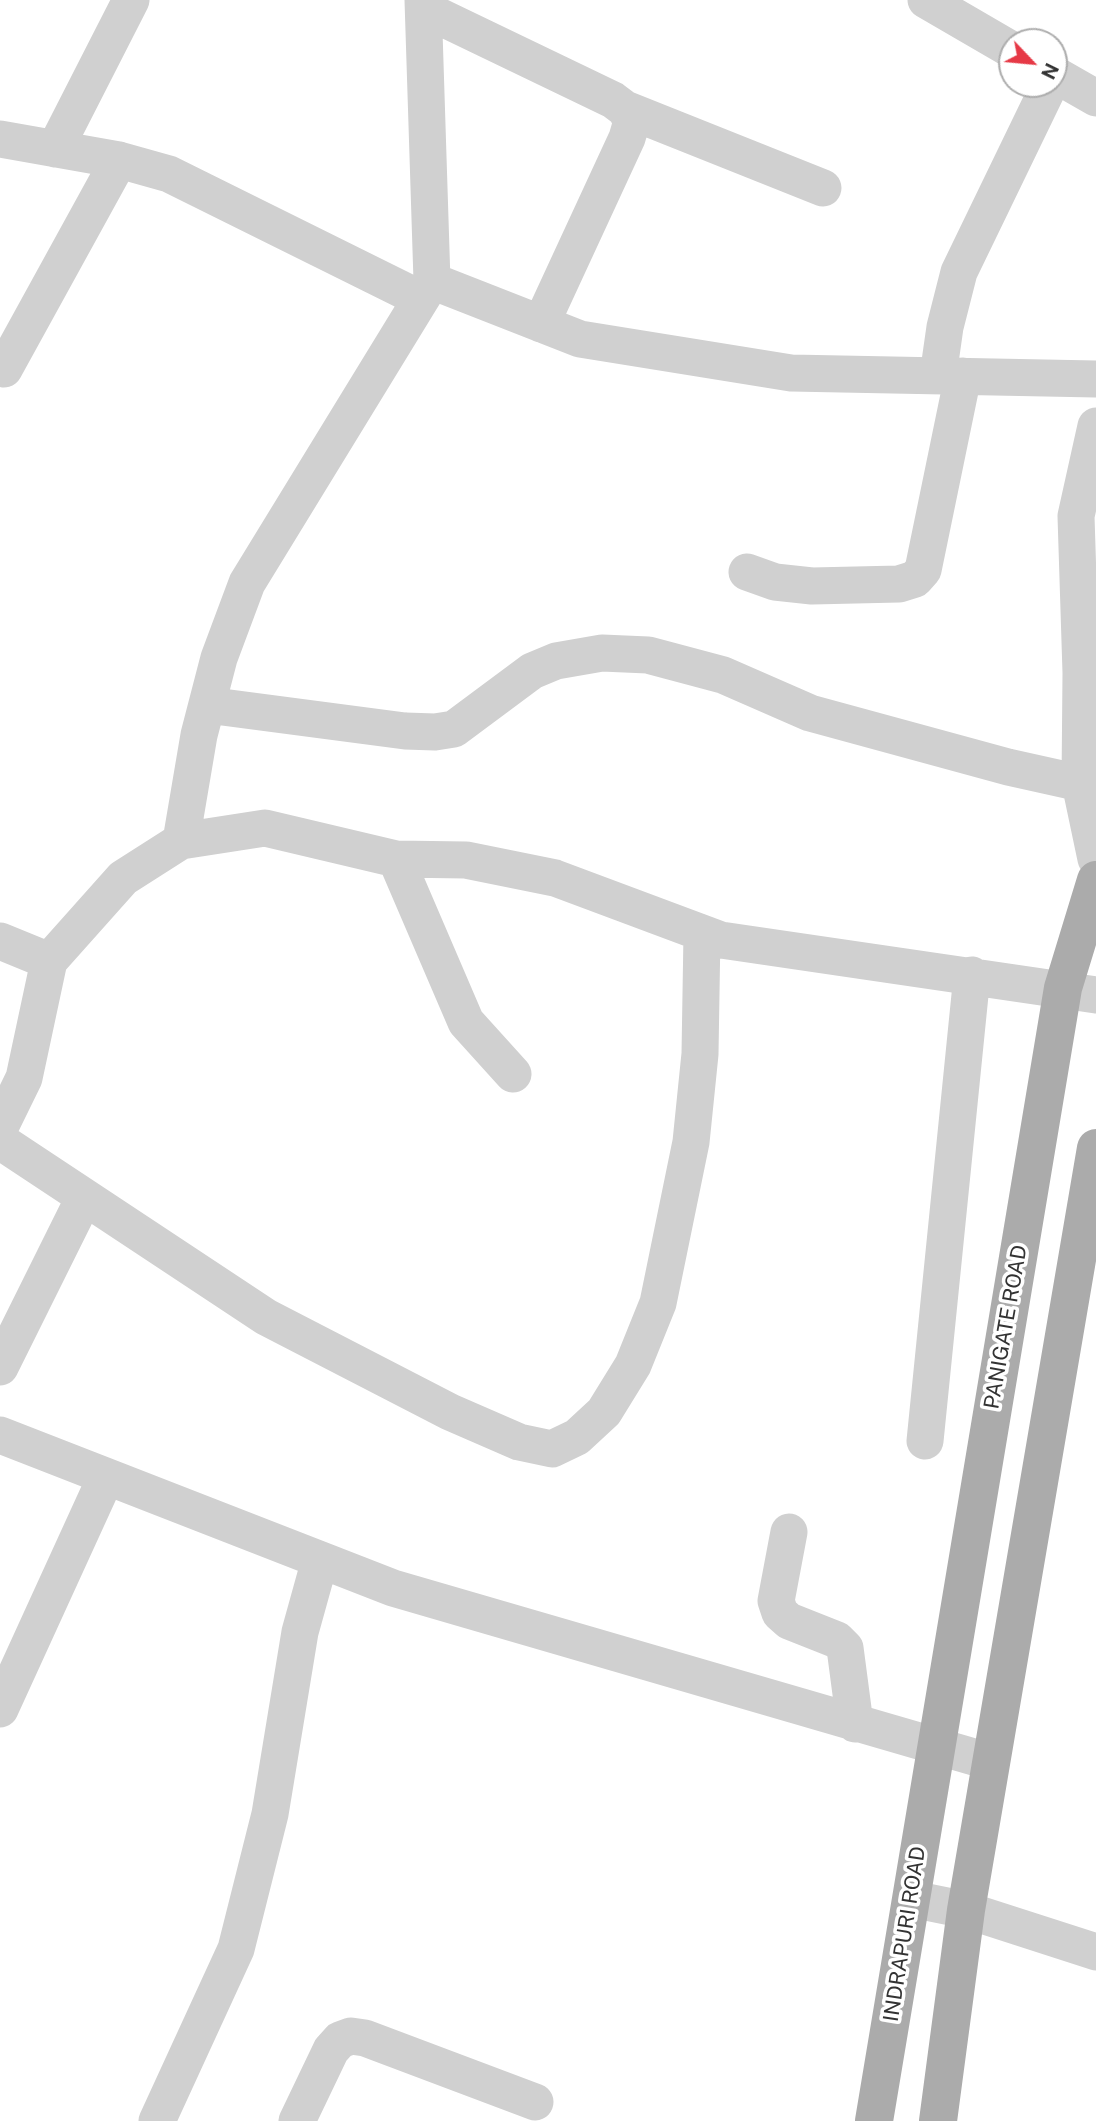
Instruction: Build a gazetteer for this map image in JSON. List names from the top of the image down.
{
  "streets": {
    "main road": ["PANIGATE ROAD", "INDRAPURI ROAD"]
  },
  "crossings": [
    ["PANIGATE ROAD", "INDRAPURI ROAD"]
  ],
  "north": "bottom right"
}
